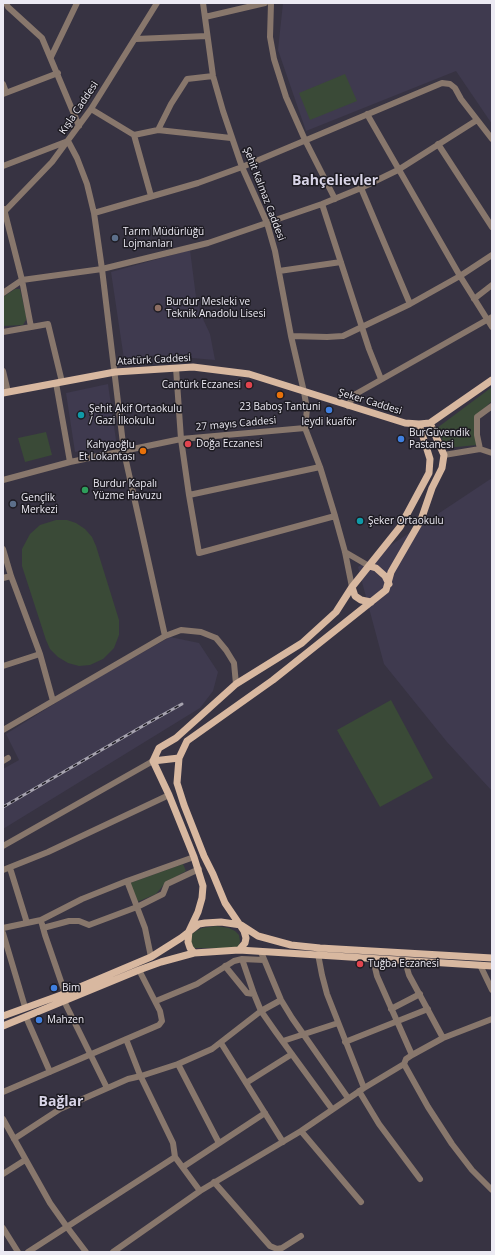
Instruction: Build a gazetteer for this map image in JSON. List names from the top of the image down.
{
  "streets": {
    "main road": ["Atatürk Caddesi", "Şeker Caddesi"],
    "street": ["Kışla Caddesi", "Şehit Kalmaz Caddesi", "27 mayıs Caddesi"]
  },
  "crossings": [
    ["Şehit Kalmaz Caddesi", "Atatürk Caddesi"],
    ["Şehit Kalmaz Caddesi", "Şeker Caddesi"],
    ["Şehit Kalmaz Caddesi", "27 mayıs Caddesi"],
    ["Atatürk Caddesi", "Şeker Caddesi"]
  ],
  "districts": ["Bahçelievler", "Bağlar"],
  "places": [
    "Tarım Müdürlüğü Lojmanları",
    "Burdur Mesleki ve Teknik Anadolu Lisesi",
    "Cantürk Eczanesi",
    "23 Baboş Tantuni",
    "leydi kuaför",
    "Şehit Akif Ortaokulu / Gazi İlkokulu",
    "BurGüvendik Pastanesi",
    "Doğa Eczanesi",
    "Kahyaoğlu Et Lokantası",
    "Burdur Kapalı Yüzme Havuzu",
    "Gençlik Merkezi",
    "Şeker Ortaokulu",
    "Tuğba Eczanesi",
    "Bim",
    "Mahzen"
  ]
}
